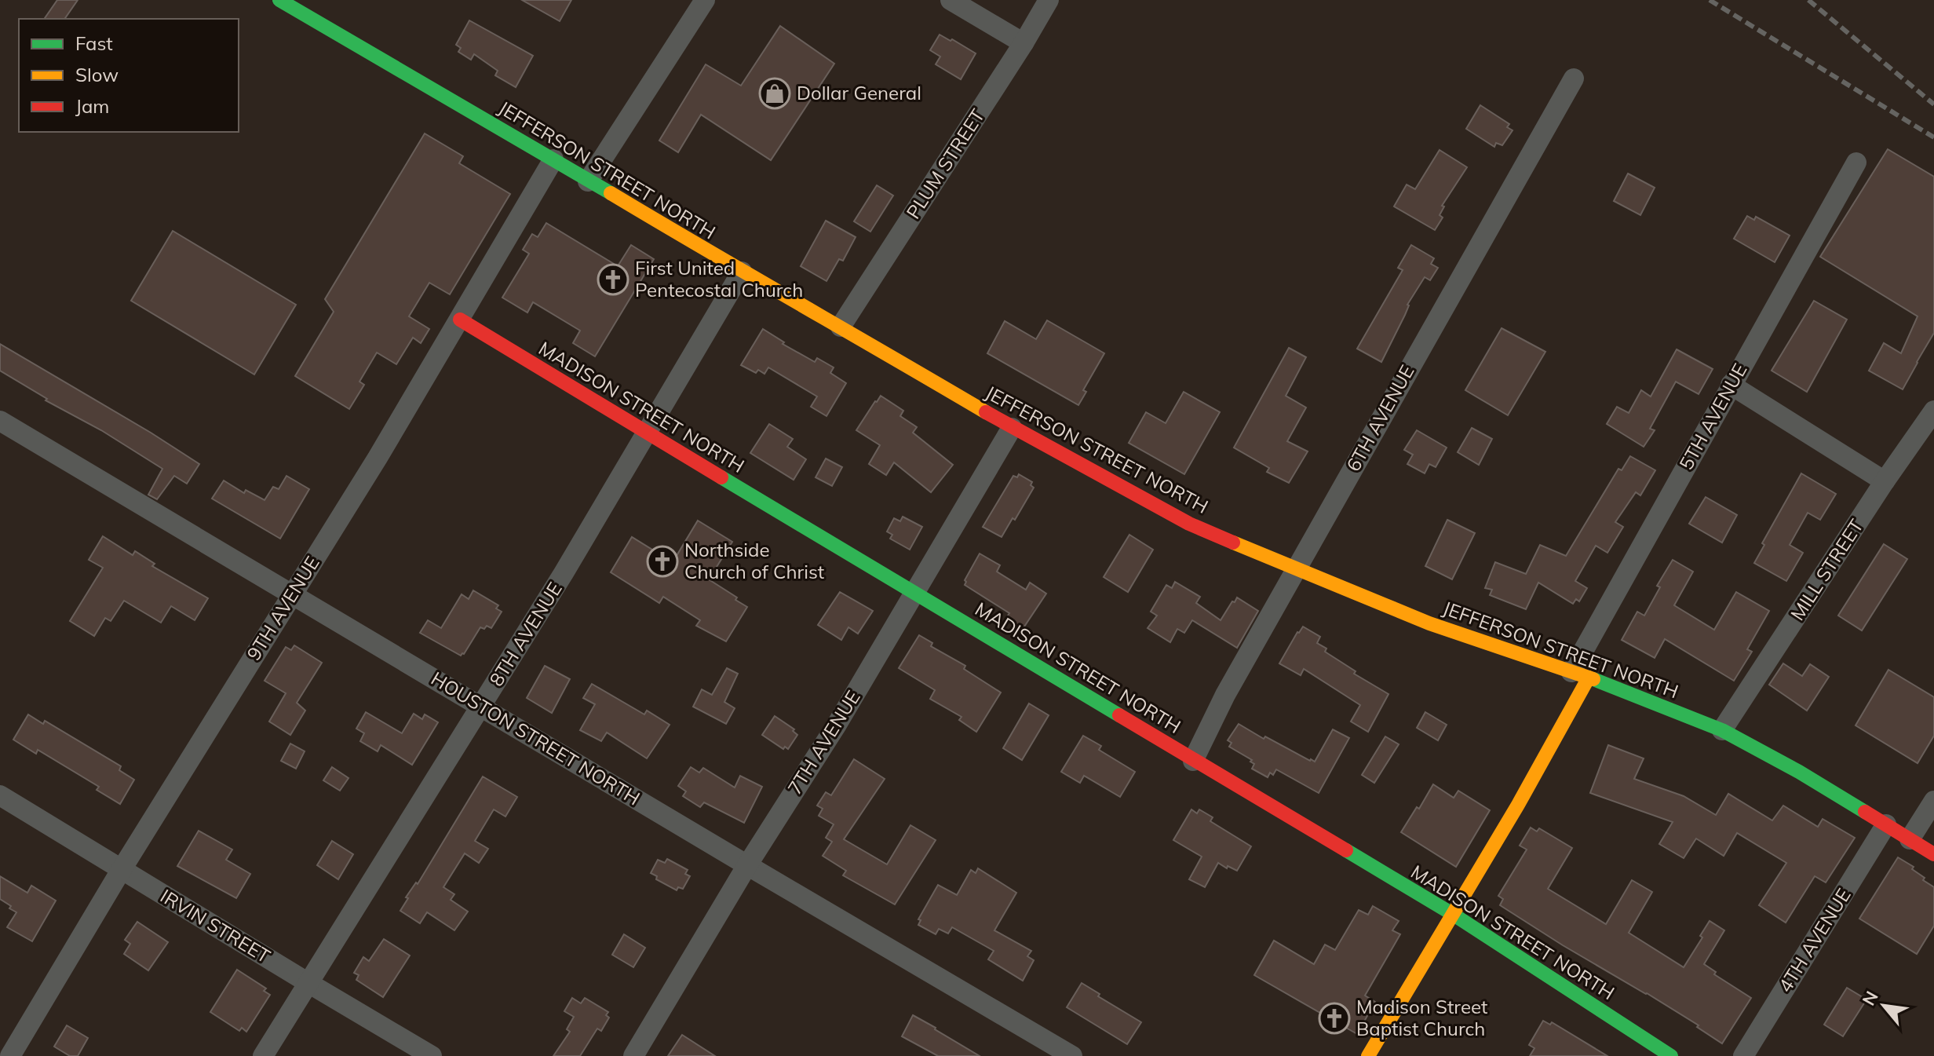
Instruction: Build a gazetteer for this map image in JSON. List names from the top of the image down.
{
  "streets": {
    "main road": ["JEFFERSON STREET NORTH", "MADISON STREET NORTH", "5TH AVENUE"],
    "street": [
      "PLUM STREET",
      "6TH AVENUE",
      "MILL STREET",
      "9TH AVENUE",
      "8TH AVENUE",
      "HOUSTON STREET NORTH",
      "7TH AVENUE",
      "IRVIN STREET",
      "4TH AVENUE"
    ]
  },
  "crossings": [
    ["PLUM STREET", "JEFFERSON STREET NORTH"],
    ["JEFFERSON STREET NORTH", "5TH AVENUE"],
    ["JEFFERSON STREET NORTH", "6TH AVENUE"],
    ["JEFFERSON STREET NORTH", "MILL STREET"],
    ["JEFFERSON STREET NORTH", "9TH AVENUE"],
    ["JEFFERSON STREET NORTH", "8TH AVENUE"],
    ["JEFFERSON STREET NORTH", "7TH AVENUE"],
    ["JEFFERSON STREET NORTH", "4TH AVENUE"],
    ["MADISON STREET NORTH", "5TH AVENUE"],
    ["MADISON STREET NORTH", "6TH AVENUE"],
    ["MADISON STREET NORTH", "9TH AVENUE"],
    ["MADISON STREET NORTH", "8TH AVENUE"],
    ["MADISON STREET NORTH", "7TH AVENUE"],
    ["9TH AVENUE", "HOUSTON STREET NORTH"],
    ["9TH AVENUE", "IRVIN STREET"],
    ["8TH AVENUE", "HOUSTON STREET NORTH"],
    ["8TH AVENUE", "IRVIN STREET"],
    ["HOUSTON STREET NORTH", "7TH AVENUE"]
  ],
  "places": {
    "shop": ["Dollar General"],
    "church": ["First United Pentecostal Church", "Northside Church of Christ", "Madison Street Baptist Church"]
  },
  "legend": ["Fast", "Slow", "Jam"],
  "north": "top left"
}
